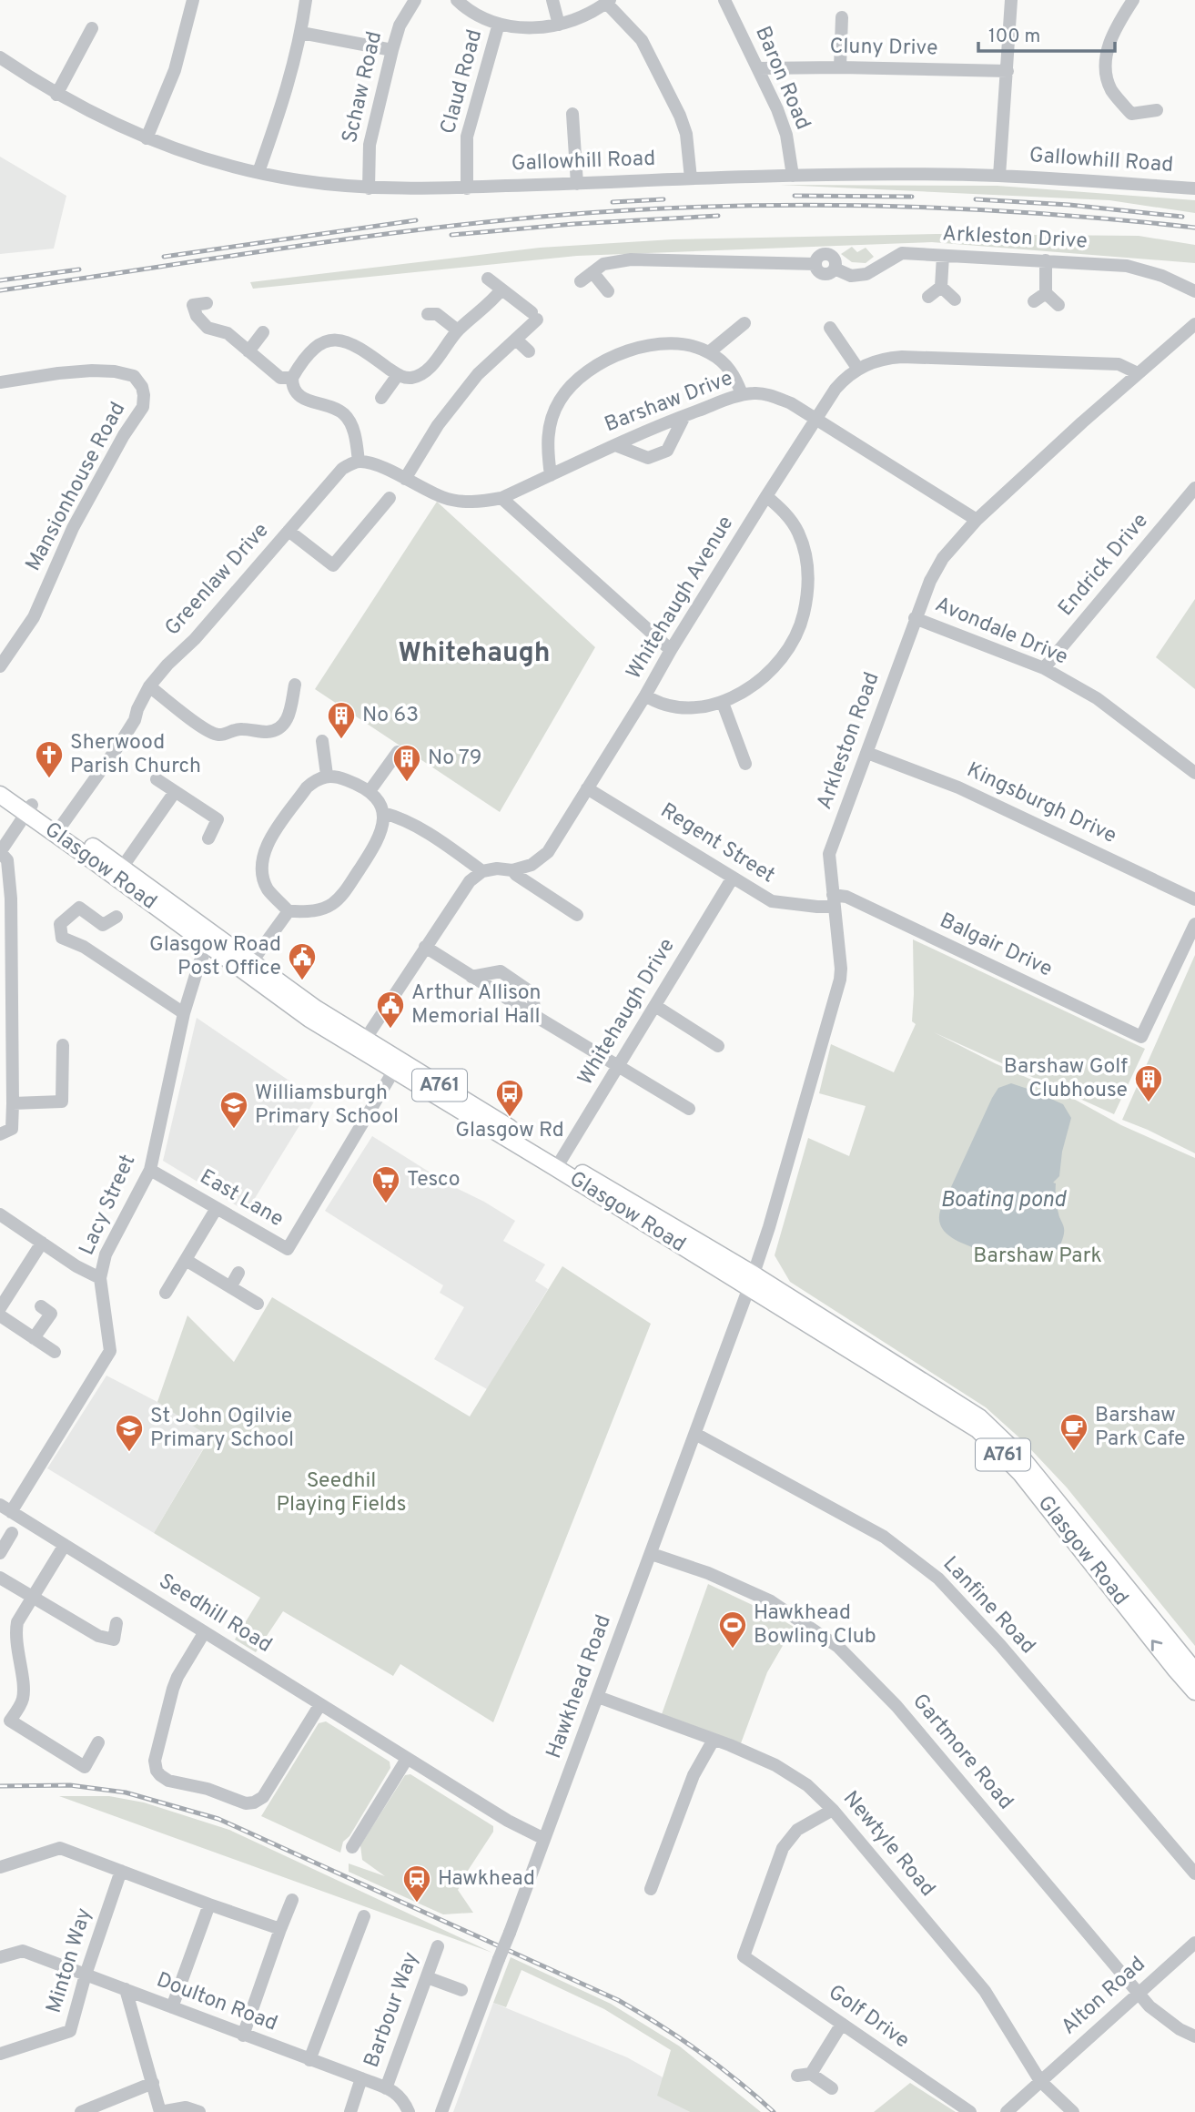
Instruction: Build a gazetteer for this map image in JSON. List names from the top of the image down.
{
  "streets": {
    "main road": ["Glasgow Road", "A761"],
    "street": [
      "Cluny Drive",
      "Baron Road",
      "Claud Road",
      "Schaw Road",
      "Gallowhill Road",
      "Arkleston Drive",
      "Barshaw Drive",
      "Mansionhouse Road",
      "Endrick Drive",
      "Greenlaw Drive",
      "Whitehaugh Avenue",
      "Avondale Drive",
      "Arkleston Road",
      "Kingsburgh Drive",
      "Regent Street",
      "Balgair Drive",
      "Whitehaugh Drive",
      "East Lane",
      "Lacy Street",
      "Lanfine Road",
      "Seedhill Road",
      "Hawkhead Road",
      "Gartmore Road",
      "Newtyle Road",
      "Minton Way",
      "Alton Road",
      "Doulton Road",
      "Barbour Way",
      "Golf Drive"
    ]
  },
  "crossings": [
    ["Cluny Drive", "Baron Road"],
    ["Baron Road", "Gallowhill Road"],
    ["Claud Road", "Gallowhill Road"],
    ["Schaw Road", "Gallowhill Road"],
    ["Barshaw Drive", "Whitehaugh Avenue"],
    ["Barshaw Drive", "Arkleston Road"],
    ["Endrick Drive", "Avondale Drive"],
    ["Greenlaw Drive", "Glasgow Road"],
    ["Whitehaugh Avenue", "Arkleston Road"],
    ["Whitehaugh Avenue", "Regent Street"],
    ["Avondale Drive", "Arkleston Road"],
    ["Arkleston Road", "Kingsburgh Drive"],
    ["Arkleston Road", "Regent Street"],
    ["Arkleston Road", "Glasgow Road"],
    ["Arkleston Road", "Balgair Drive"],
    ["Arkleston Road", "Hawkhead Road"],
    ["Regent Street", "Balgair Drive"],
    ["Regent Street", "Whitehaugh Drive"],
    ["Glasgow Road", "Whitehaugh Drive"],
    ["Glasgow Road", "East Lane"],
    ["Glasgow Road", "Lacy Street"],
    ["Glasgow Road", "Hawkhead Road"],
    ["East Lane", "Lacy Street"],
    ["Lacy Street", "Seedhill Road"],
    ["Lanfine Road", "Hawkhead Road"],
    ["Seedhill Road", "Hawkhead Road"],
    ["Hawkhead Road", "Gartmore Road"],
    ["Hawkhead Road", "Newtyle Road"],
    ["Gartmore Road", "Alton Road"],
    ["Newtyle Road", "Alton Road"],
    ["Newtyle Road", "Golf Drive"],
    ["Minton Way", "Doulton Road"],
    ["Doulton Road", "Barbour Way"]
  ],
  "districts": ["Whitehaugh"],
  "water": ["Boating pond"],
  "parks": ["Barshaw Park", "Seedhil Playing Fields"],
  "places": {
    "building": ["No 63", "No 79", "Barshaw Golf Clubhouse"],
    "church": ["Sherwood Parish Church"],
    "public building": ["Glasgow Road Post Office", "Arthur Allison Memorial Hall"],
    "bus stop": ["Glasgow Rd"],
    "school or university": ["Williamsburgh Primary School", "St John Ogilvie Primary School"],
    "supermarket": ["Tesco"],
    "cafe": ["Barshaw Park Cafe"],
    "sports": ["Hawkhead Bowling Club"],
    "station": ["Hawkhead"]
  },
  "scale_bar": "100 m"
}
